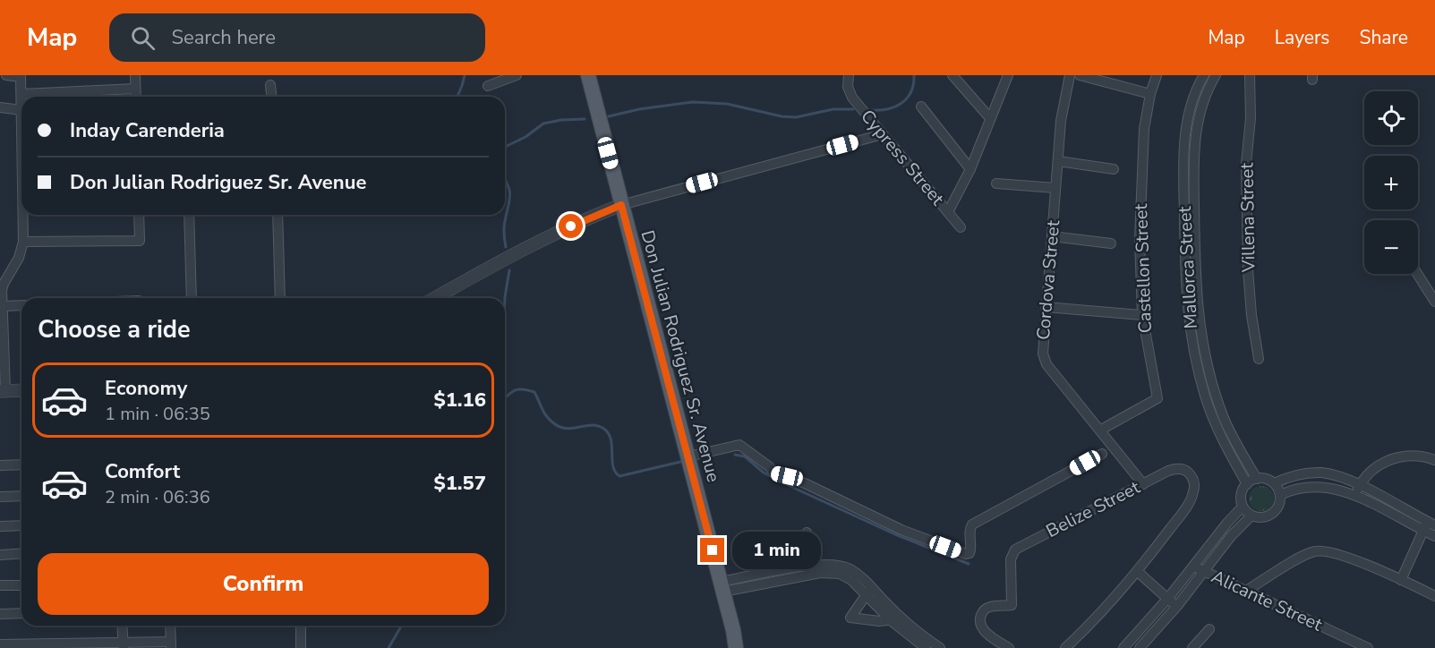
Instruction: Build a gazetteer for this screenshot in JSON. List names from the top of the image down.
{
  "streets": {
    "main road": ["Don Julian Rodriguez Sr. Avenue"],
    "street": [
      "Cypress Street",
      "Villena Street",
      "Mallorca Street",
      "Castellon Street",
      "Cordova Street",
      "Belize Street",
      "Alicante Street"
    ]
  },
  "crossings": [
    ["Castellon Street", "Cordova Street"],
    ["Cordova Street", "Belize Street"]
  ],
  "page": {
    "header": "Map",
    "search": "Search here",
    "nav": ["Map", "Layers", "Share"],
    "map_buttons": ["+", "−"],
    "banner": ["Inday Carenderia", "Don Julian Rodriguez Sr. Avenue"],
    "heading": "Choose a ride",
    "list": [
      {
        "name": "Economy",
        "note": "1 min · 06:35",
        "value": "$1.16"
      },
      {
        "name": "Comfort",
        "note": "2 min · 06:36",
        "value": "$1.57"
      }
    ],
    "bubble": "1 min",
    "buttons": "Confirm"
  }
}
